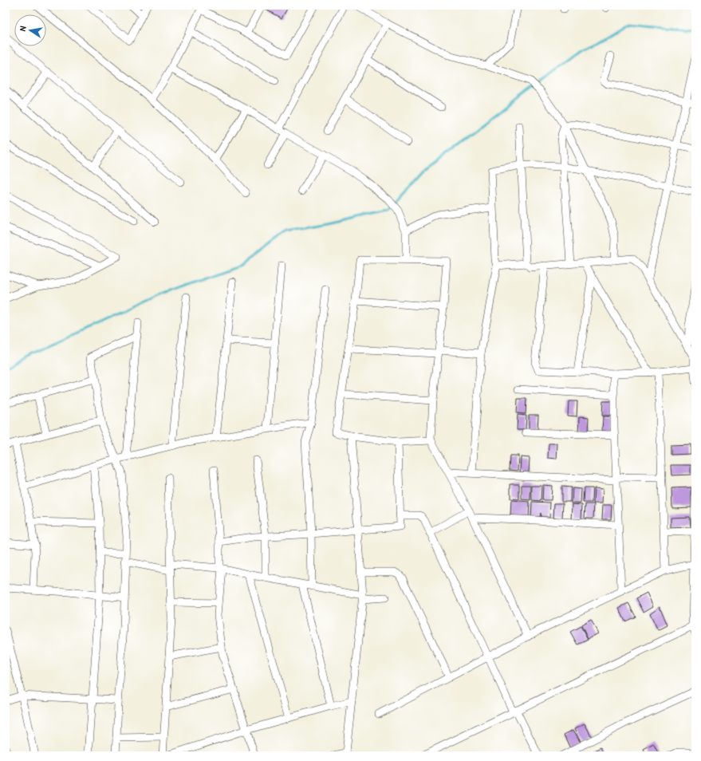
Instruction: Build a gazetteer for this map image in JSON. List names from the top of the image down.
{
  "north": "left"
}
